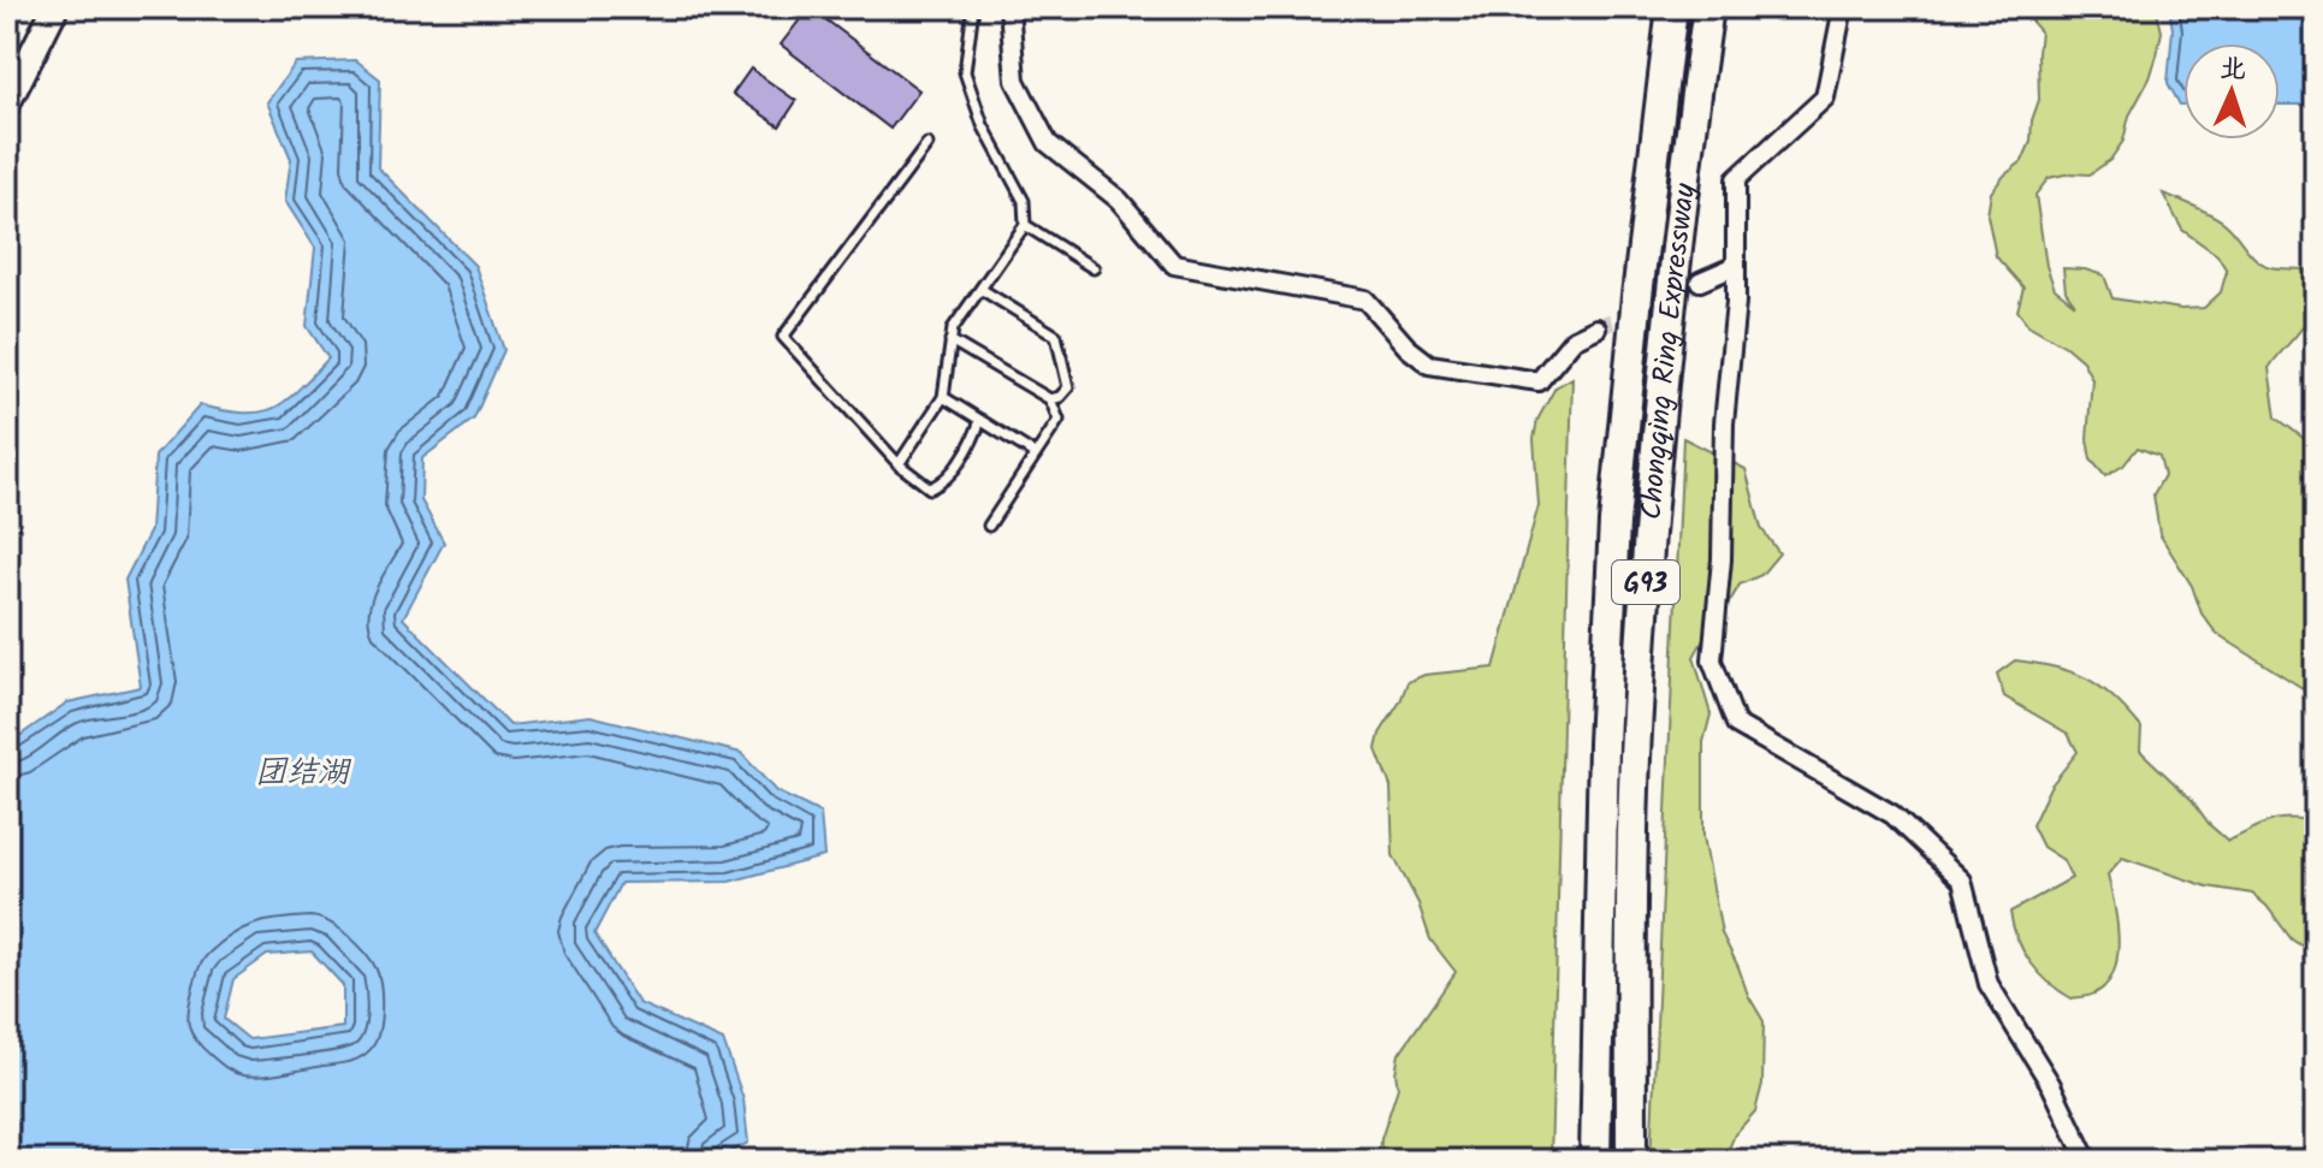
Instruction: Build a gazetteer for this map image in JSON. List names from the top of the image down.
{
  "streets": {
    "highway": ["Chongqing Ring Expressway", "G93"]
  },
  "water": ["团结湖"],
  "north": "top"
}
